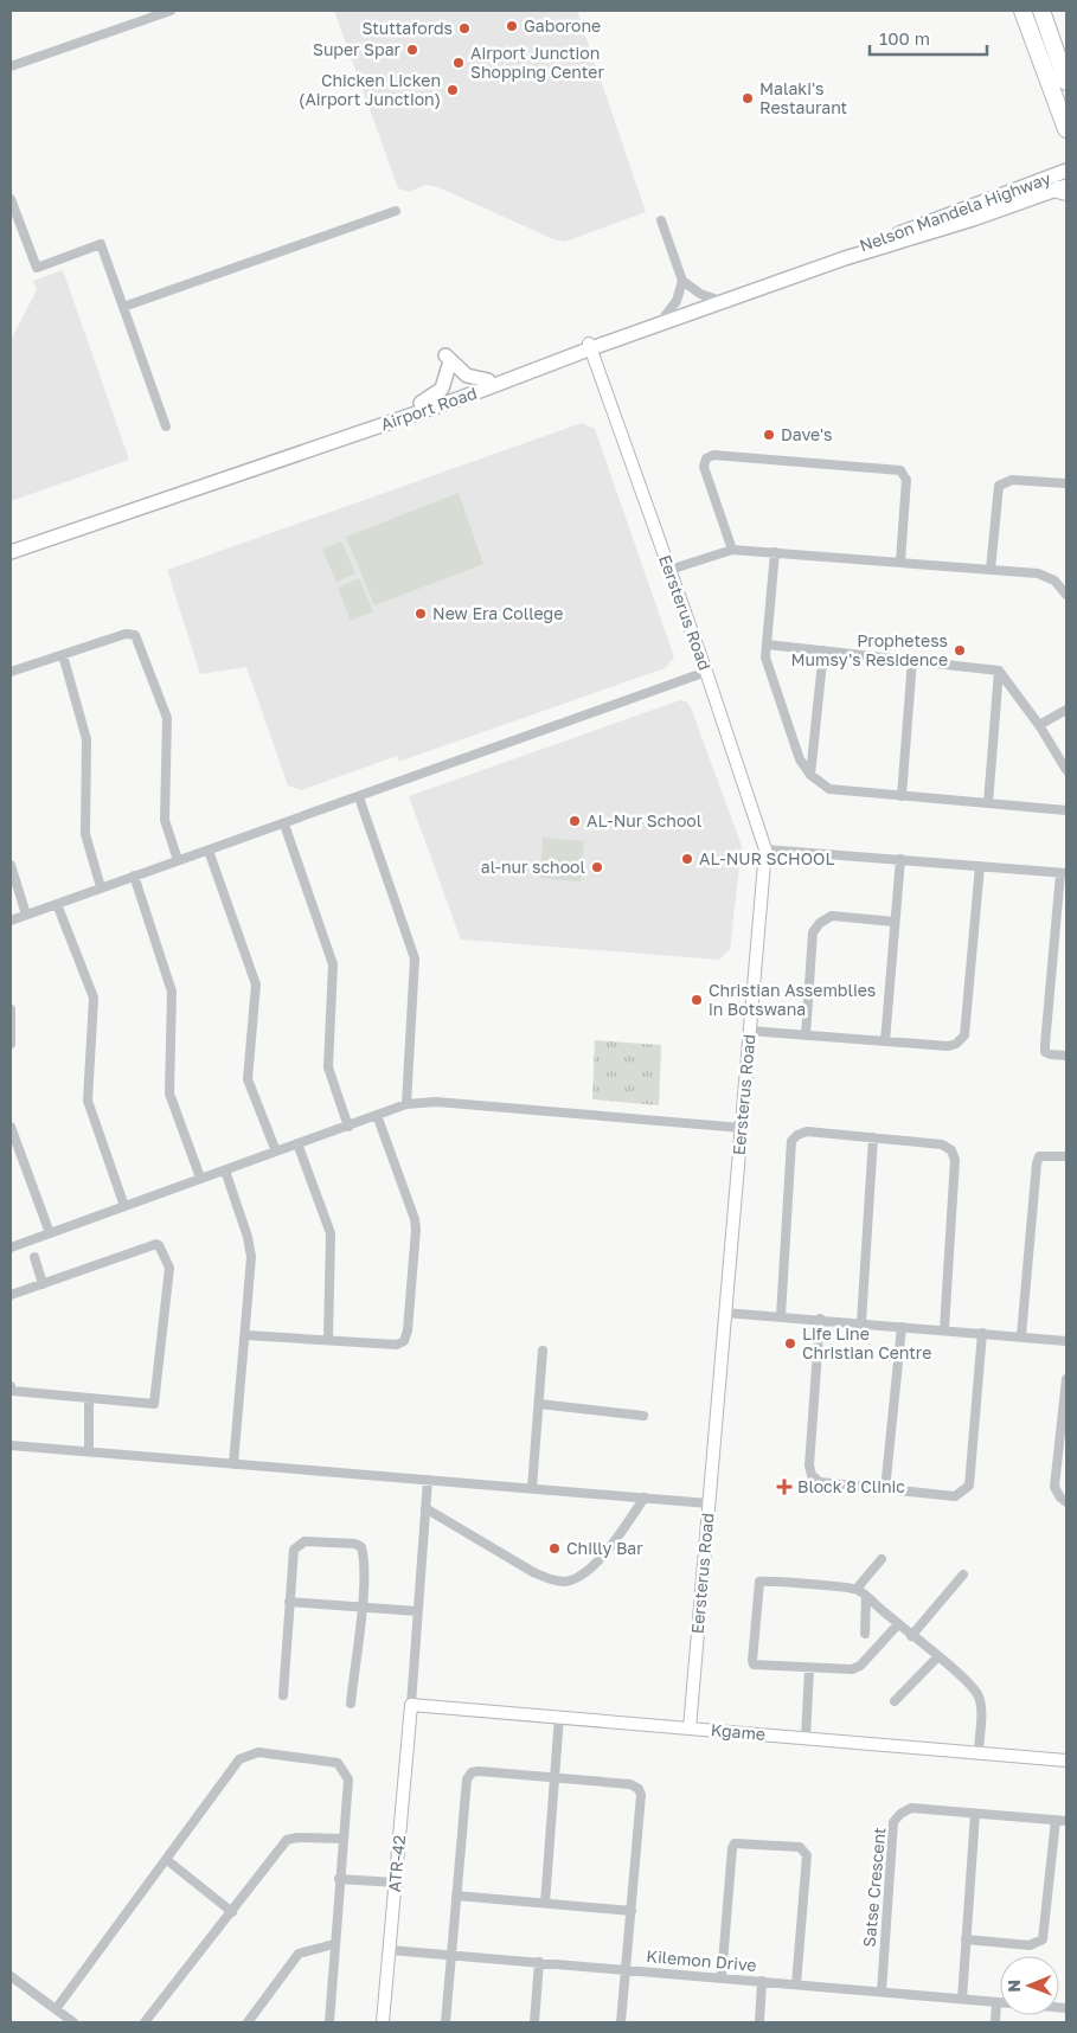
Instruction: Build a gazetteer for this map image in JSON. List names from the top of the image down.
{
  "streets": {
    "main road": ["Nelson Mandela Highway", "Airport Road"],
    "street": [
      "Eersterus Road",
      "Kgame",
      "ATR-42",
      "Satse Crescent",
      "Kilemon Drive"
    ]
  },
  "crossings": [
    ["Nelson Mandela Highway", "Airport Road"],
    ["Airport Road", "Eersterus Road"],
    ["Eersterus Road", "Kgame"],
    ["Kgame", "ATR-42"],
    ["ATR-42", "Kilemon Drive"],
    ["Satse Crescent", "Kilemon Drive"]
  ],
  "places": {
    "other": [
      "Gaborone",
      "Stuttafords",
      "Super Spar",
      "Airport Junction Shopping Center",
      "Chicken Licken (Airport Junction)",
      "Malaki's Restaurant",
      "Dave's",
      "New Era College",
      "Prophetess Mumsy's Residence",
      "AL-Nur School",
      "AL-NUR SCHOOL",
      "al-nur school",
      "Christian Assemblies in Botswana",
      "Life Line Christian Centre",
      "Chilly Bar"
    ],
    "health": ["Block 8 Clinic"]
  },
  "scale_bar": "100 m",
  "north": "left"
}
